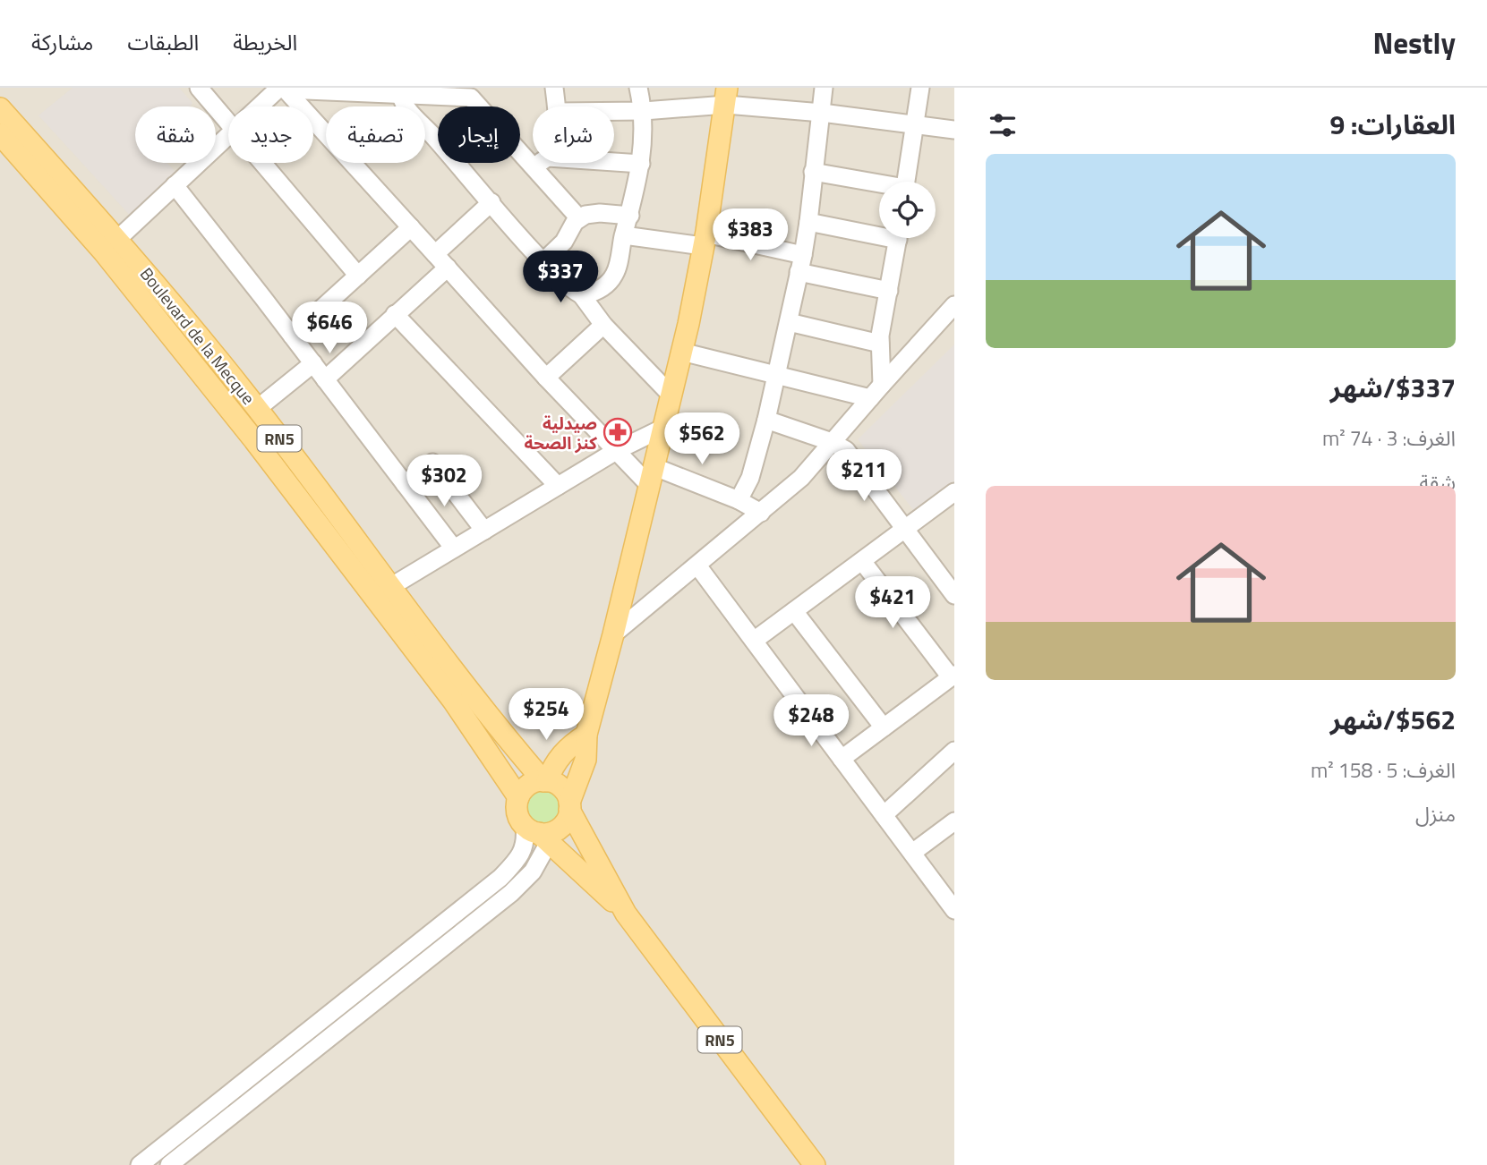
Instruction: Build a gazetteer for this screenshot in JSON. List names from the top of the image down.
{
  "streets": {
    "main road": ["Boulevard de la Mecque", "RN5"]
  },
  "crossings": [
    ["Boulevard de la Mecque", "RN5"]
  ],
  "places": {
    "pharmacy": ["صيدلية كنز الصحة"]
  },
  "page": {
    "header": "Nestly",
    "nav": ["الخريطة", "الطبقات", "مشاركة"],
    "heading": "العقارات: 9",
    "chip": [
      "شراء",
      "إيجار",
      "تصفية",
      "جديد",
      "شقة"
    ],
    "list": [
      {
        "name": "$337/شهر",
        "note": "الغرف: 3 · 74 m² · شقة"
      },
      {
        "name": "$562/شهر",
        "note": "الغرف: 5 · 158 m² · منزل"
      }
    ],
    "price": [
      "$383",
      "$337",
      "$646",
      "$562",
      "$211",
      "$302",
      "$421",
      "$254",
      "$248"
    ]
  }
}
